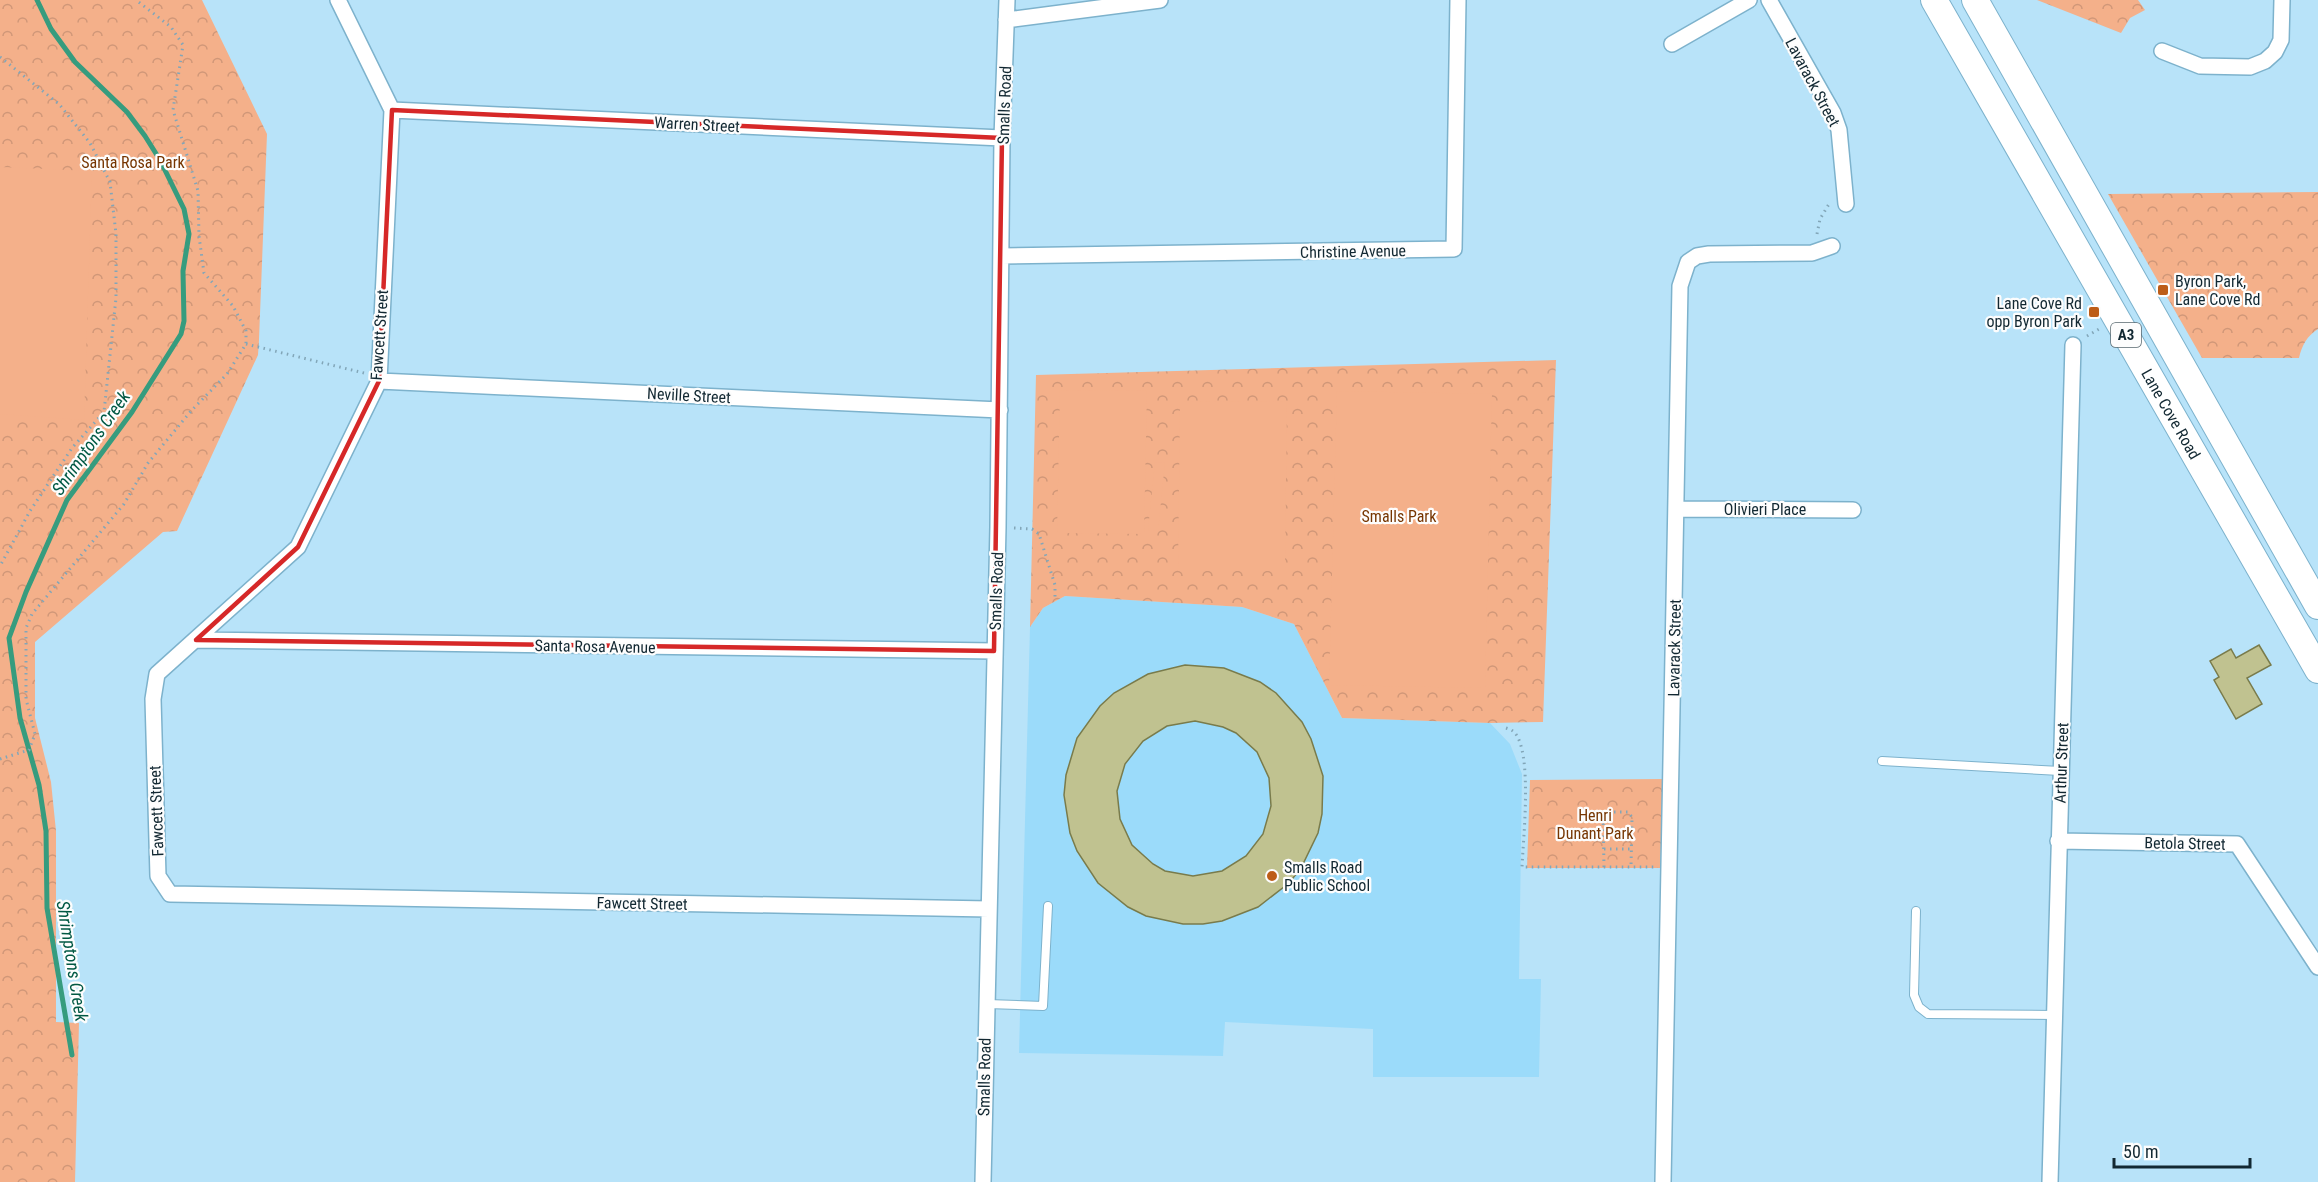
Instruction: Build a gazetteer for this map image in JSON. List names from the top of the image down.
{
  "streets": {
    "highway": ["A3", "Lane Cove Road"],
    "street": [
      "Lavarack Street",
      "Smalls Road",
      "Warren Street",
      "Christine Avenue",
      "Fawcett Street",
      "Neville Street",
      "Olivieri Place",
      "Santa Rosa Avenue",
      "Arthur Street",
      "Betola Street"
    ]
  },
  "crossings": [
    ["Lavarack Street", "Olivieri Place"],
    ["Smalls Road", "Warren Street"],
    ["Smalls Road", "Christine Avenue"],
    ["Smalls Road", "Fawcett Street"],
    ["Smalls Road", "Neville Street"],
    ["Smalls Road", "Santa Rosa Avenue"],
    ["Warren Street", "Fawcett Street"],
    ["Fawcett Street", "Neville Street"],
    ["Fawcett Street", "Santa Rosa Avenue"],
    ["Arthur Street", "Betola Street"]
  ],
  "water": ["Shrimptons Creek"],
  "parks": ["Santa Rosa Park", "Smalls Park", "Henri Dunant Park"],
  "places": {
    "transit": ["Byron Park, Lane Cove Rd", "Lane Cove Rd opp Byron Park"],
    "other": ["Smalls Road Public School"]
  },
  "scale_bar": "50 m"
}
